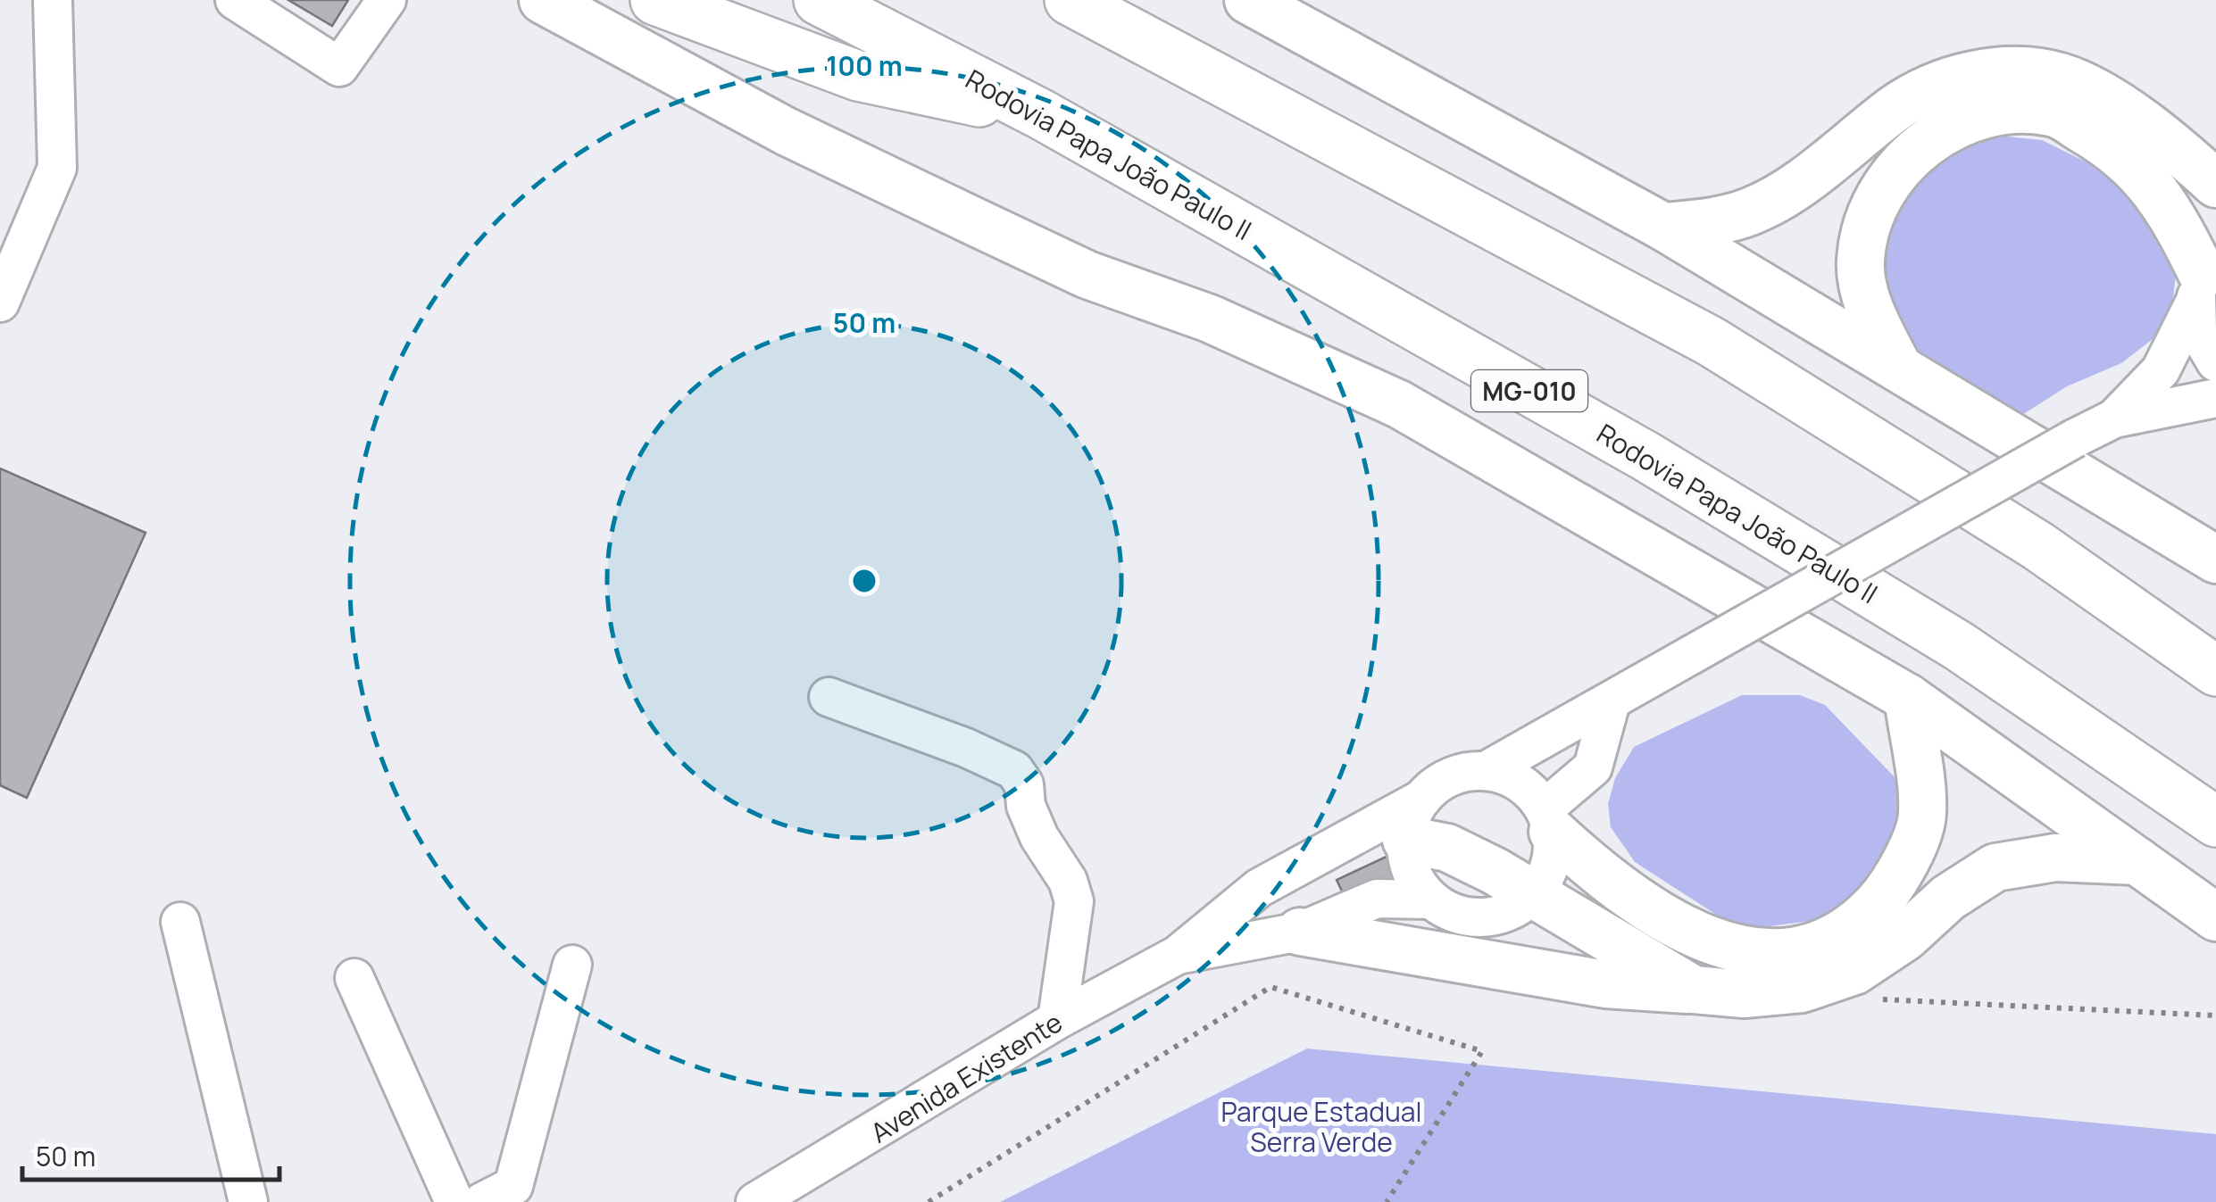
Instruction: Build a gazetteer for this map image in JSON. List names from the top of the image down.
{
  "streets": {
    "highway": ["Rodovia Papa João Paulo II", "MG-010"],
    "street": ["Avenida Existente"]
  },
  "parks": ["Parque Estadual Serra Verde"],
  "scale_bar": "50 m",
  "rings": ["100 m", "50 m"]
}
